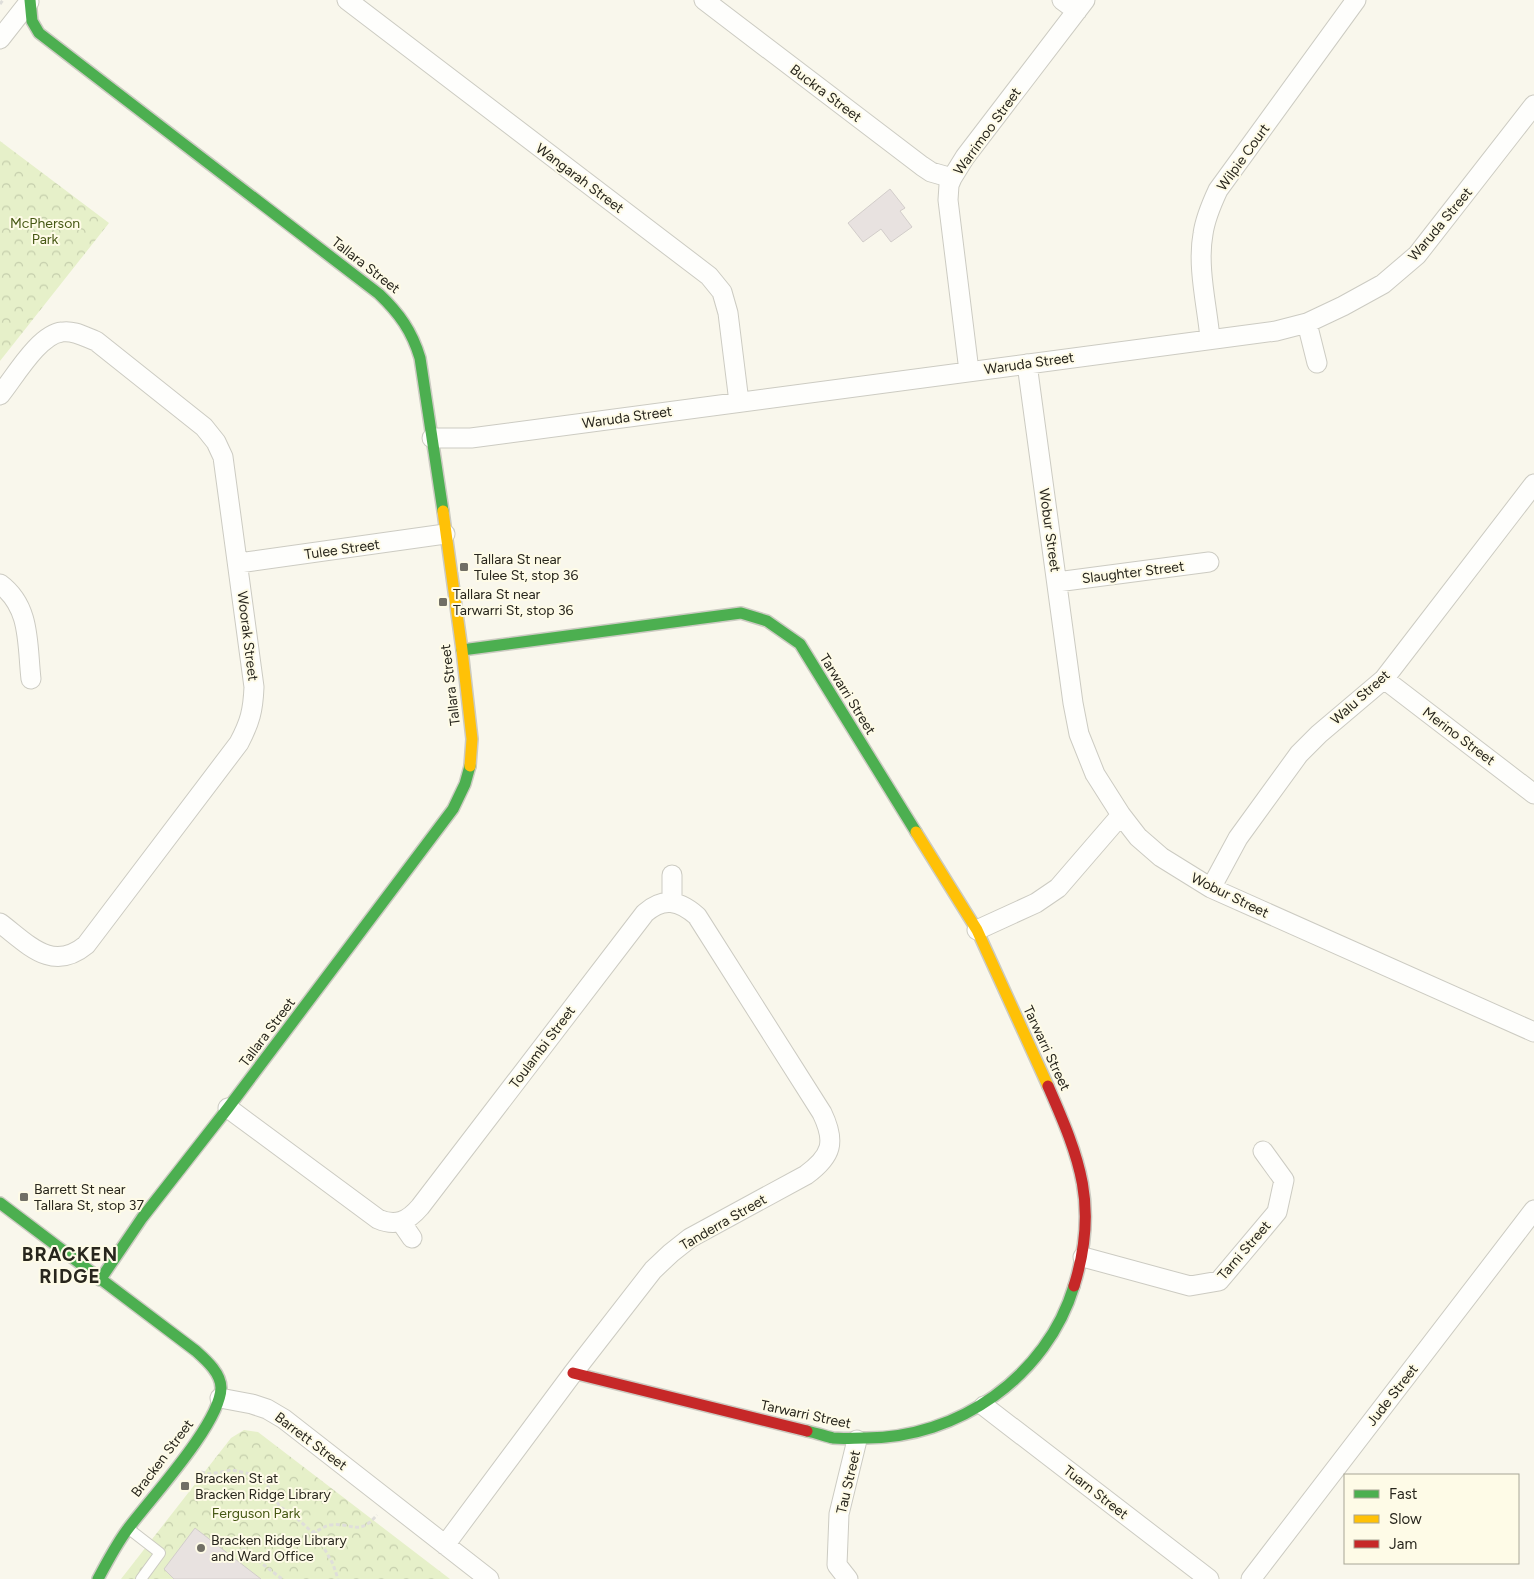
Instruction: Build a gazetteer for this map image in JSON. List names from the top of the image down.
{
  "streets": {
    "street": [
      "Buckra Street",
      "Warrimoo Street",
      "Wilpie Court",
      "Wangarah Street",
      "Waruda Street",
      "Tallara Street",
      "Wobur Street",
      "Tulee Street",
      "Slaughter Street",
      "Woorak Street",
      "Tarwarri Street",
      "Walu Street",
      "Merino Street",
      "Toulambi Street",
      "Tanderra Street",
      "Tarni Street",
      "Jude Street",
      "Barrett Street",
      "Bracken Street",
      "Tau Street",
      "Tuarn Street"
    ]
  },
  "crossings": [
    ["Buckra Street", "Warrimoo Street"],
    ["Warrimoo Street", "Waruda Street"],
    ["Wilpie Court", "Waruda Street"],
    ["Wangarah Street", "Waruda Street"],
    ["Waruda Street", "Tallara Street"],
    ["Waruda Street", "Wobur Street"],
    ["Tallara Street", "Tulee Street"],
    ["Tallara Street", "Tarwarri Street"],
    ["Wobur Street", "Slaughter Street"],
    ["Wobur Street", "Walu Street"],
    ["Tulee Street", "Woorak Street"],
    ["Tarwarri Street", "Tanderra Street"],
    ["Tarwarri Street", "Tarni Street"],
    ["Tarwarri Street", "Tau Street"],
    ["Tarwarri Street", "Tuarn Street"],
    ["Walu Street", "Merino Street"],
    ["Toulambi Street", "Tanderra Street"],
    ["Tanderra Street", "Barrett Street"],
    ["Barrett Street", "Bracken Street"]
  ],
  "districts": ["BRACKEN RIDGE"],
  "parks": ["McPherson Park", "Ferguson Park"],
  "places": {
    "transit": [
      "Tallara St near Tulee St, stop 36",
      "Tallara St near Tarwarri St, stop 36",
      "Barrett St near Tallara St, stop 37",
      "Bracken St at Bracken Ridge Library"
    ],
    "other": ["Bracken Ridge Library and Ward Office"]
  },
  "legend": ["Fast", "Slow", "Jam"]
}
